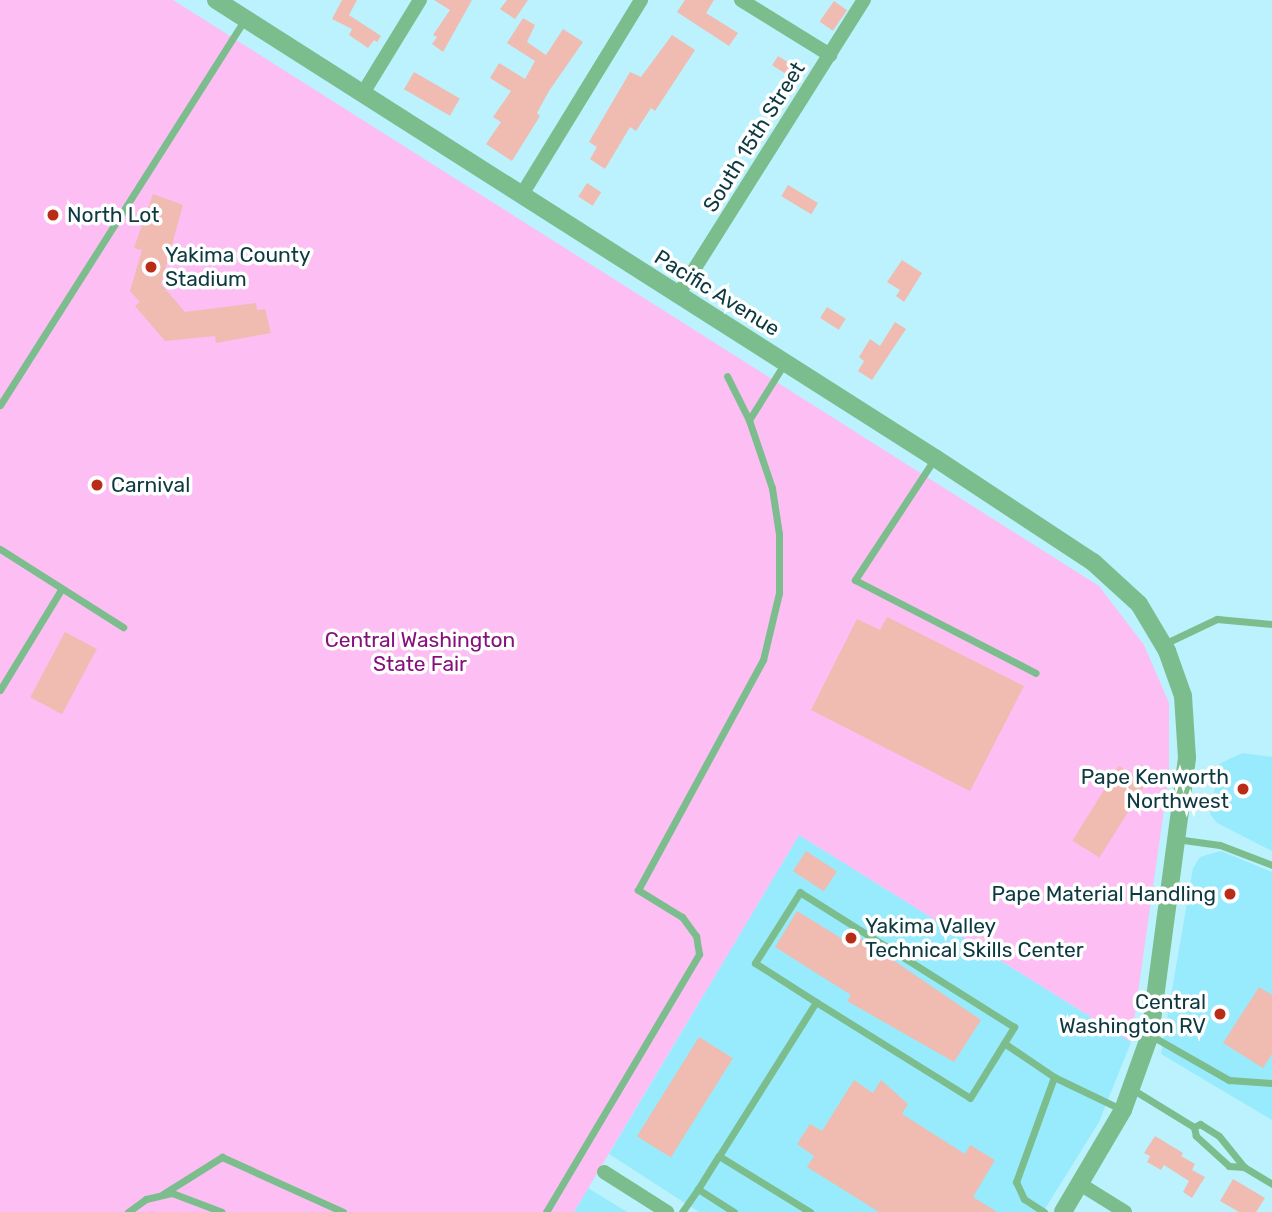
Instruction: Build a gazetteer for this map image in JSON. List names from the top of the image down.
{
  "streets": {
    "street": ["South 15th Street", "Pacific Avenue"]
  },
  "crossings": [
    ["South 15th Street", "Pacific Avenue"]
  ],
  "parks": ["Central Washington State Fair"],
  "places": [
    "North Lot",
    "Yakima County Stadium",
    "Carnival",
    "Pape Kenworth Northwest",
    "Pape Material Handling",
    "Yakima Valley Technical Skills Center",
    "Central Washington RV"
  ]
}
